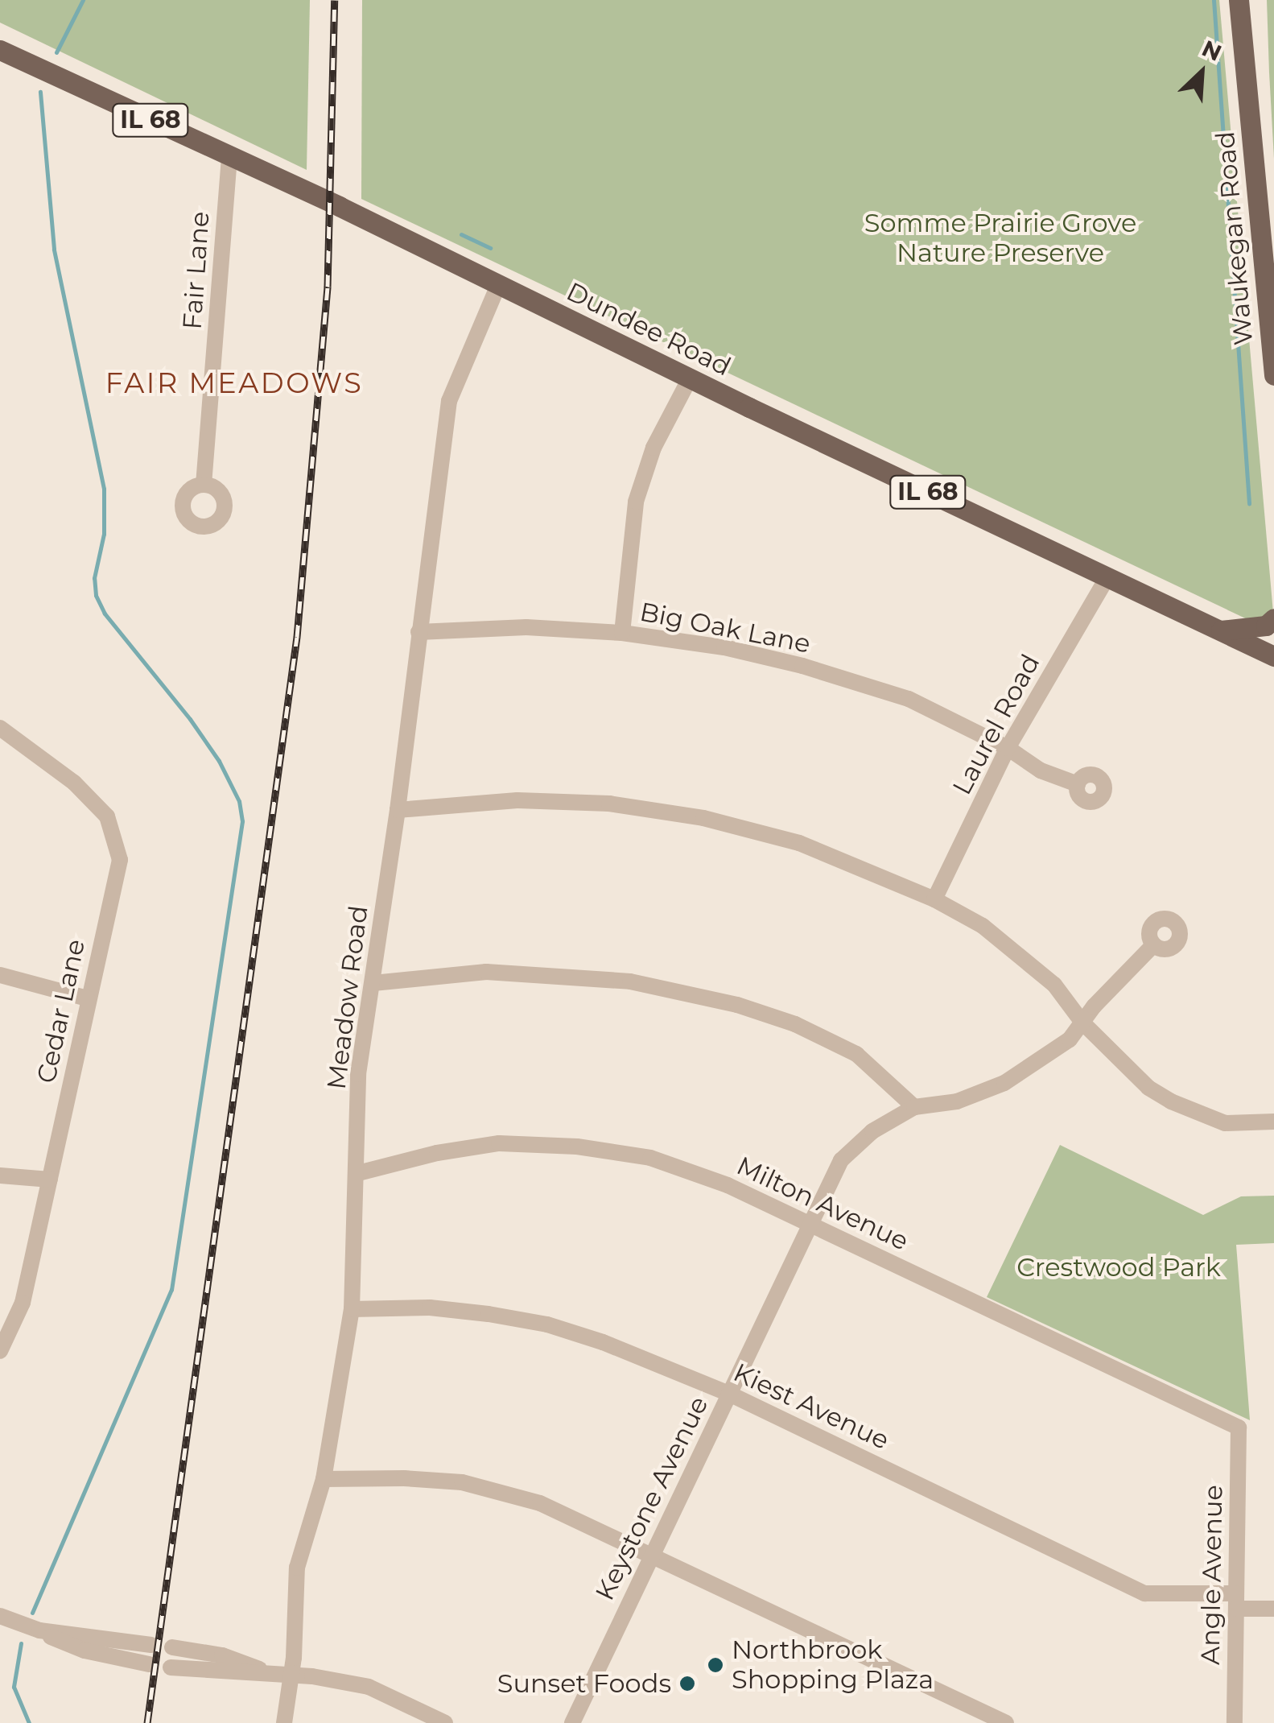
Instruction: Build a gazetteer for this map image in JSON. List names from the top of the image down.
{
  "streets": {
    "main road": ["IL 68", "Waukegan Road", "Dundee Road"],
    "street": [
      "Fair Lane",
      "Big Oak Lane",
      "Laurel Road",
      "Meadow Road",
      "Cedar Lane",
      "Milton Avenue",
      "Kiest Avenue",
      "Keystone Avenue",
      "Angle Avenue"
    ]
  },
  "crossings": [
    ["Fair Lane", "Dundee Road"],
    ["Dundee Road", "Laurel Road"],
    ["Dundee Road", "Meadow Road"],
    ["Big Oak Lane", "Laurel Road"],
    ["Big Oak Lane", "Meadow Road"],
    ["Meadow Road", "Milton Avenue"],
    ["Meadow Road", "Kiest Avenue"],
    ["Milton Avenue", "Keystone Avenue"],
    ["Milton Avenue", "Angle Avenue"],
    ["Kiest Avenue", "Keystone Avenue"],
    ["Kiest Avenue", "Angle Avenue"]
  ],
  "districts": ["FAIR MEADOWS"],
  "parks": ["Somme Prairie Grove Nature Preserve", "Crestwood Park"],
  "places": ["Northbrook Shopping Plaza", "Sunset Foods"],
  "north": "top right"
}
